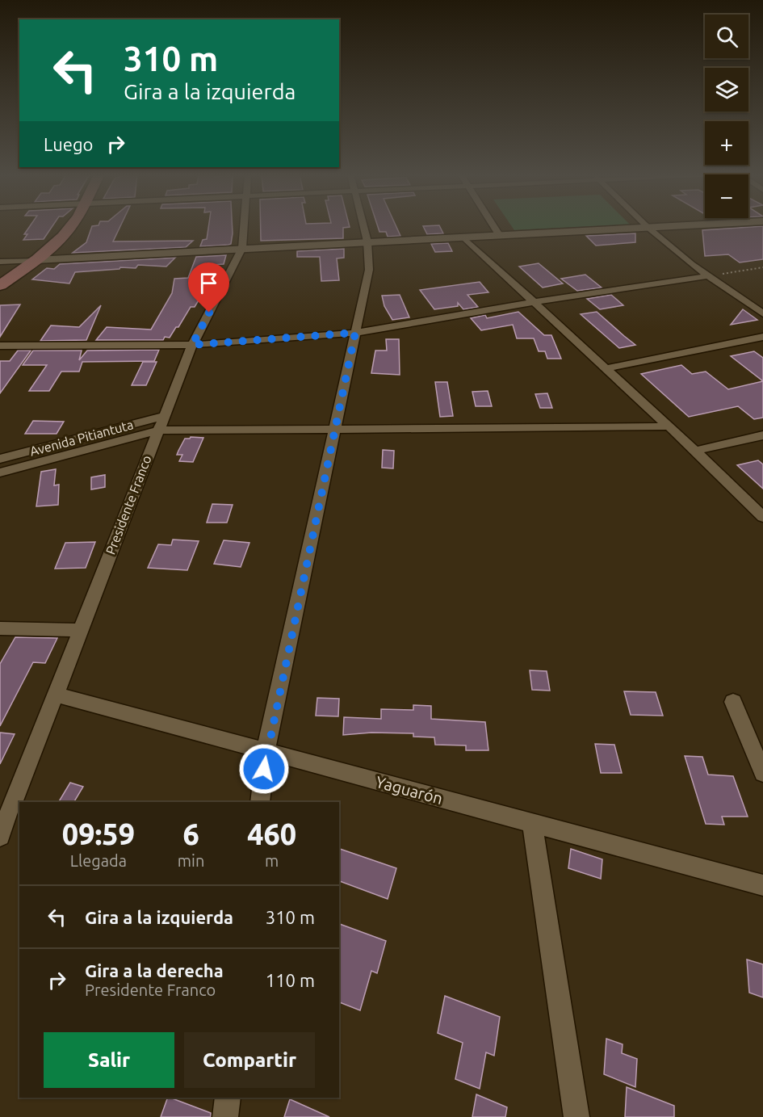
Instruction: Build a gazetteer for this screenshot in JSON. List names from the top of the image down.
{
  "streets": {
    "street": ["Avenida Pitiantuta", "Presidente Franco", "Yaguarón"]
  },
  "crossings": [
    ["Avenida Pitiantuta", "Presidente Franco"],
    ["Presidente Franco", "Yaguarón"]
  ],
  "page": {
    "map_buttons": ["+", "−"],
    "turn": ["310 m", "Gira a la izquierda"],
    "then": "Luego",
    "eta": [
      "09:59",
      "Llegada",
      "6",
      "min",
      "460",
      "m"
    ],
    "list": [
      {
        "name": "Gira a la izquierda",
        "value": "310 m"
      },
      {
        "name": "Gira a la derecha",
        "note": "Presidente Franco",
        "value": "110 m"
      }
    ],
    "buttons": ["Salir", "Compartir"]
  }
}
